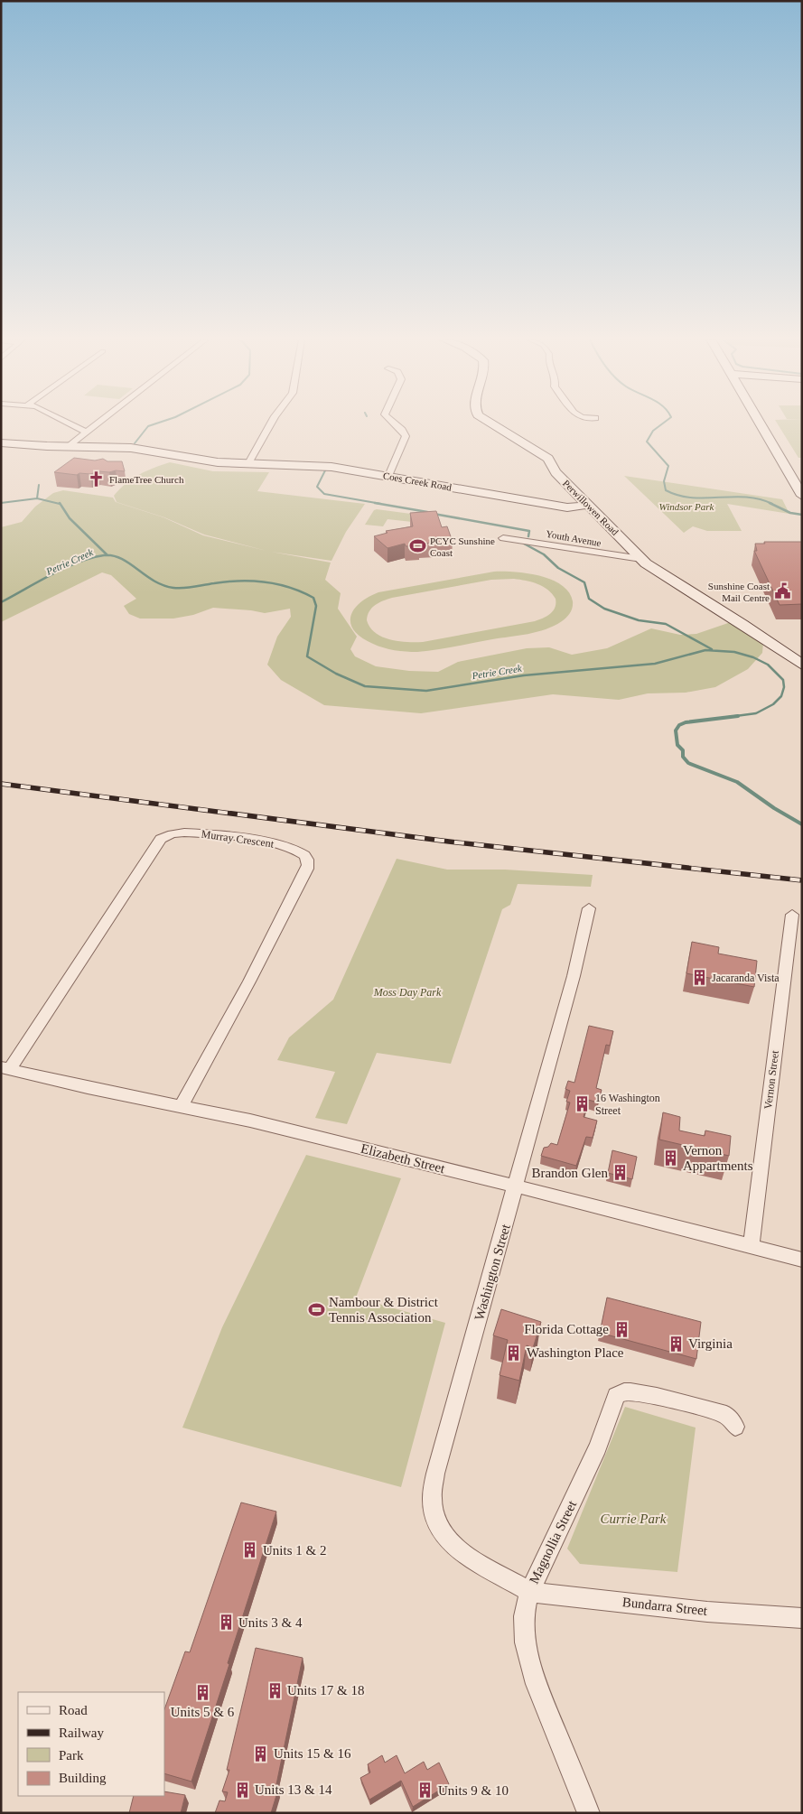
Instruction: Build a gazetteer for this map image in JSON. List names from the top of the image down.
{
  "streets": {
    "street": [
      "Coes Creek Road",
      "Perwillowen Road",
      "Youth Avenue",
      "Murray Crescent",
      "Vernon Street",
      "Elizabeth Street",
      "Washington Street",
      "Magnollia Street",
      "Bundarra Street"
    ]
  },
  "crossings": [
    ["Coes Creek Road", "Perwillowen Road"],
    ["Perwillowen Road", "Youth Avenue"],
    ["Murray Crescent", "Elizabeth Street"],
    ["Vernon Street", "Elizabeth Street"],
    ["Elizabeth Street", "Washington Street"],
    ["Washington Street", "Magnollia Street"],
    ["Washington Street", "Bundarra Street"],
    ["Magnollia Street", "Bundarra Street"]
  ],
  "water": ["Petrie Creek"],
  "parks": ["Windsor Park", "Moss Day Park", "Currie Park"],
  "places": {
    "church": ["FlameTree Church"],
    "sports": ["PCYC Sunshine Coast", "Nambour & District Tennis Association"],
    "public building": ["Sunshine Coast Mail Centre"],
    "building": [
      "Jacaranda Vista",
      "16 Washington Street",
      "Vernon Appartments",
      "Brandon Glen",
      "Florida Cottage",
      "Virginia",
      "Washington Place",
      "Units 1 & 2",
      "Units 3 & 4",
      "Units 17 & 18",
      "Units 5 & 6",
      "Units 15 & 16",
      "Units 13 & 14",
      "Units 9 & 10"
    ]
  },
  "legend": [
    "Road",
    "Railway",
    "Park",
    "Building"
  ]
}
